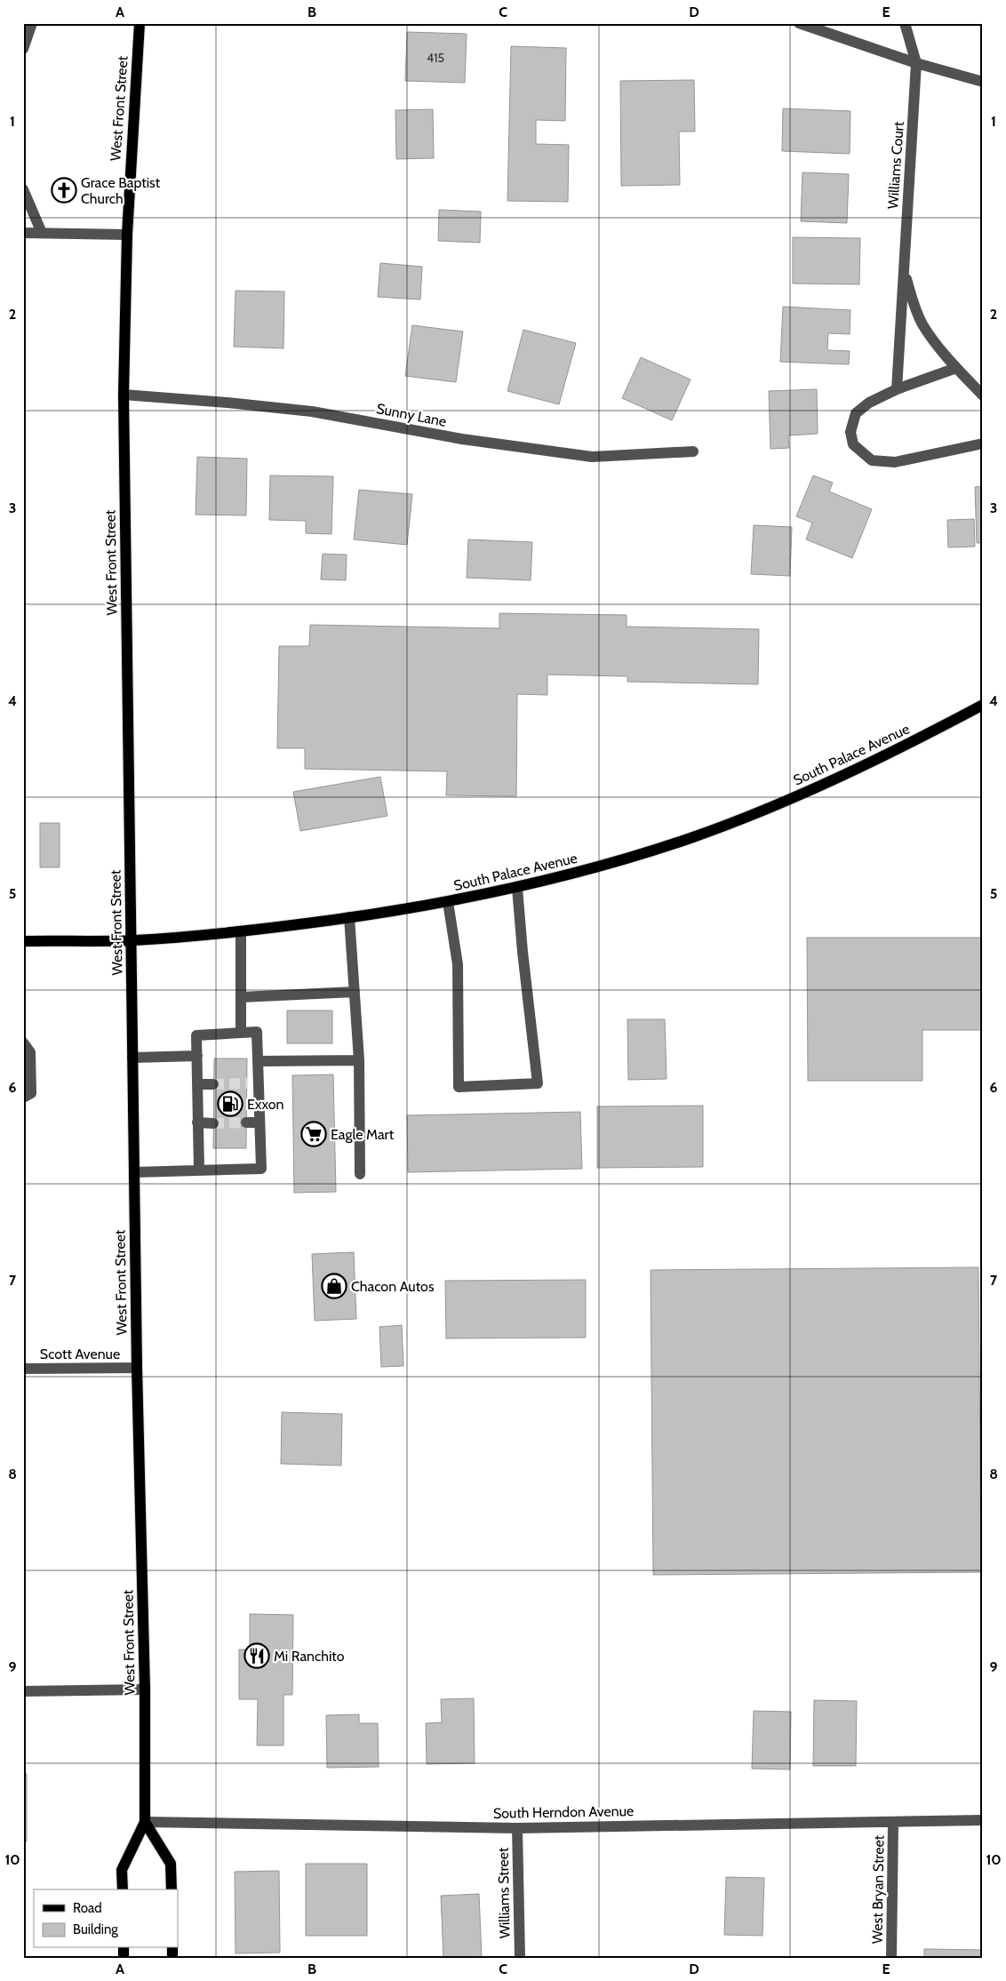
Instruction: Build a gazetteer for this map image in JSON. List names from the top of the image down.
{
  "streets": {
    "main road": ["West Front Street", "South Palace Avenue"],
    "street": [
      "Williams Court",
      "Sunny Lane",
      "Scott Avenue",
      "South Herndon Avenue",
      "West Bryan Street",
      "Williams Street"
    ]
  },
  "crossings": [
    ["West Front Street", "Sunny Lane"],
    ["West Front Street", "South Palace Avenue"],
    ["West Front Street", "Scott Avenue"],
    ["West Front Street", "South Herndon Avenue"],
    ["South Herndon Avenue", "West Bryan Street"],
    ["South Herndon Avenue", "Williams Street"]
  ],
  "places": {
    "church": ["Grace Baptist Church"],
    "fuel station": ["Exxon"],
    "supermarket": ["Eagle Mart"],
    "shop": ["Chacon Autos"],
    "restaurant": ["Mi Ranchito"]
  },
  "house_numbers": ["415"],
  "legend": ["Road", "Building"],
  "grid": {
    "columns": [
      "A",
      "B",
      "C",
      "D",
      "E"
    ],
    "rows": [
      "1",
      "2",
      "3",
      "4",
      "5",
      "6",
      "7",
      "8",
      "9",
      "10"
    ]
  }
}
